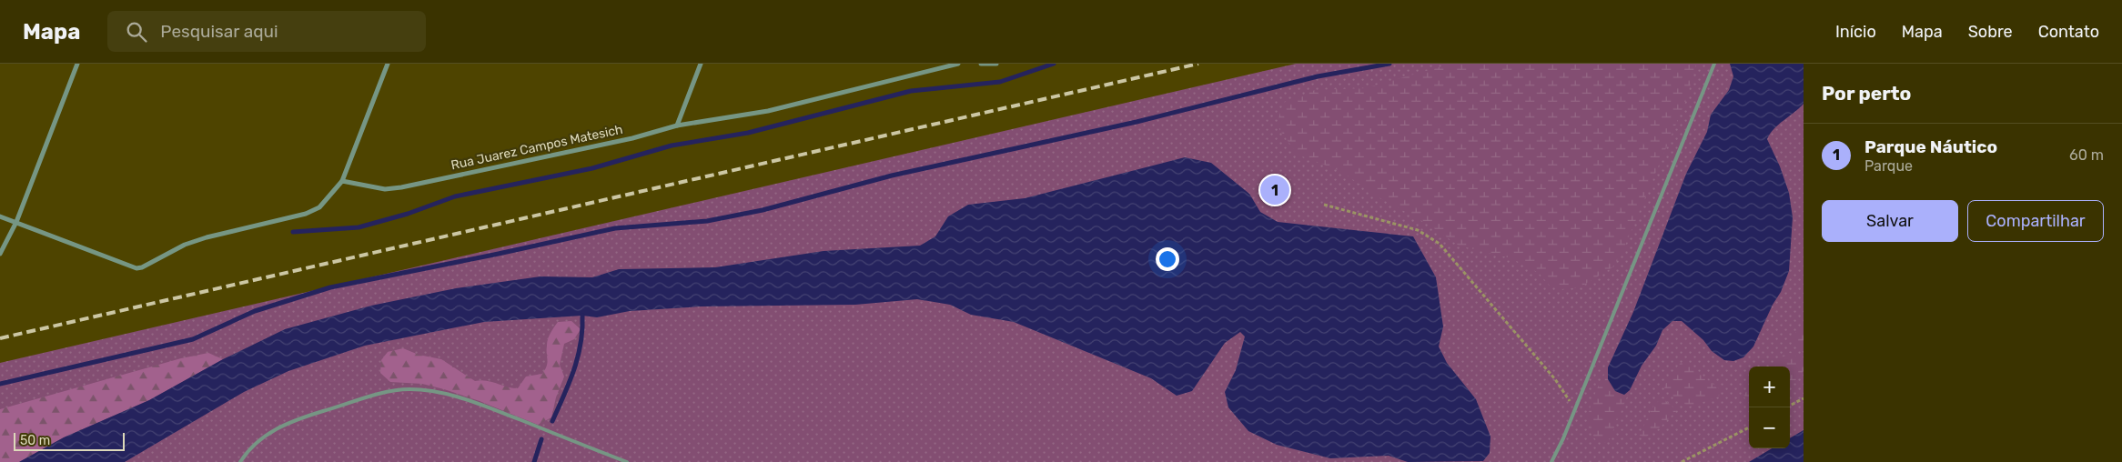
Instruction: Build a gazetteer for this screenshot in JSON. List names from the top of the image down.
{
  "streets": {
    "street": ["Rua Juarez Campos Matesich"]
  },
  "scale_bar": "50 m",
  "page": {
    "header": "Mapa",
    "search": "Pesquisar aqui",
    "nav": [
      "Início",
      "Mapa",
      "Sobre",
      "Contato"
    ],
    "heading": "Por perto",
    "list": [
      {
        "mark": "1",
        "name": "Parque Náutico",
        "note": "Parque",
        "value": "60 m"
      }
    ],
    "pins": "1",
    "buttons": ["Salvar", "Compartilhar"],
    "map_buttons": ["+", "−"],
    "scale": "50 m"
  }
}
